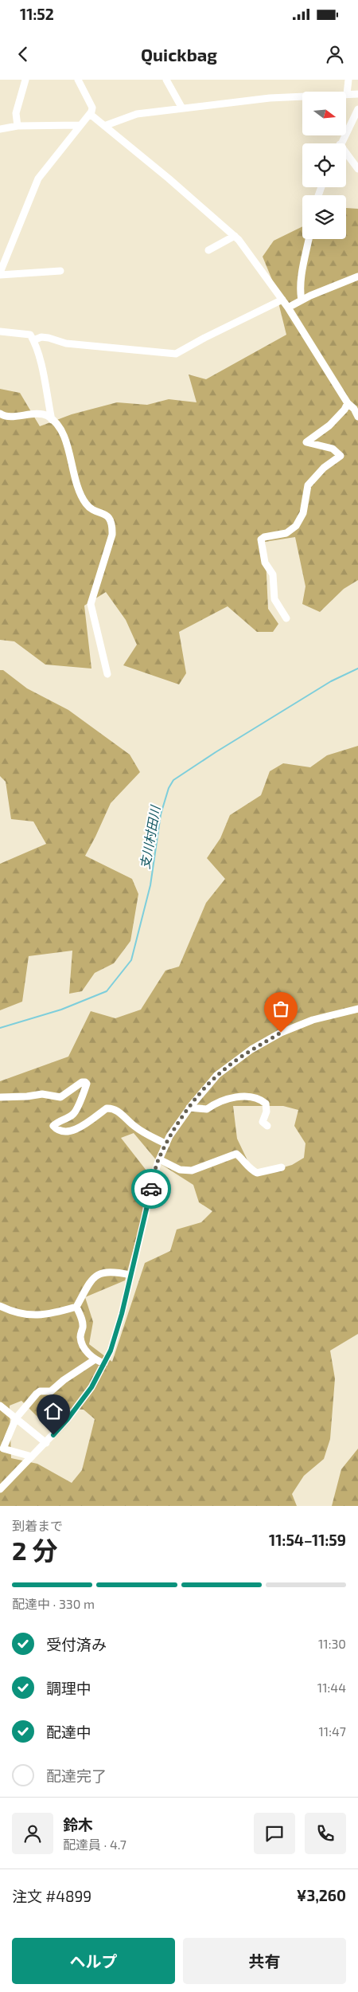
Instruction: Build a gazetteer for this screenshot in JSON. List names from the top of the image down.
{
  "water": ["支川村田川"],
  "north": "right",
  "page": {
    "status": "11:52",
    "header": "Quickbag",
    "heading": ["2 分", "到着まで", "11:54–11:59"],
    "panel": [
      "鈴木",
      "配達員 · 4.7",
      "注文 #4899",
      "¥3,260"
    ],
    "bar": "配達中 · 330 m",
    "list": [
      ["受付済み", "11:30"],
      ["調理中", "11:44"],
      ["配達中", "11:47"],
      "配達完了"
    ],
    "buttons": ["ヘルプ", "共有"]
  }
}
